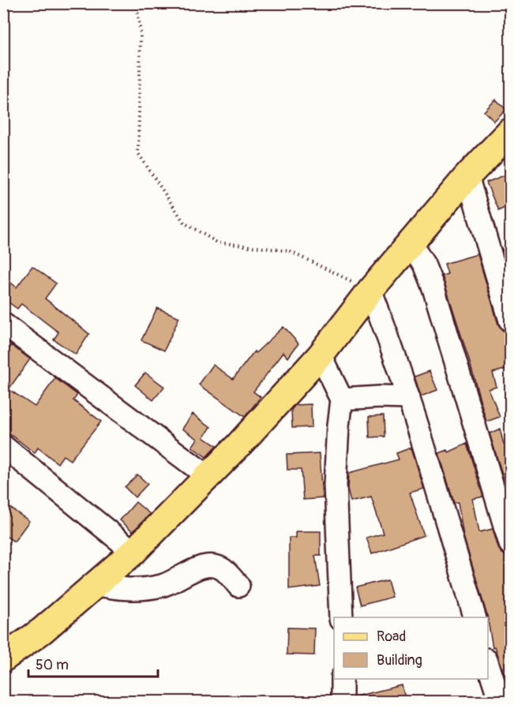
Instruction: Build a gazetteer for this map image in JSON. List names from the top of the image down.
{
  "legend": ["Road", "Building"],
  "scale_bar": "50 m"
}
